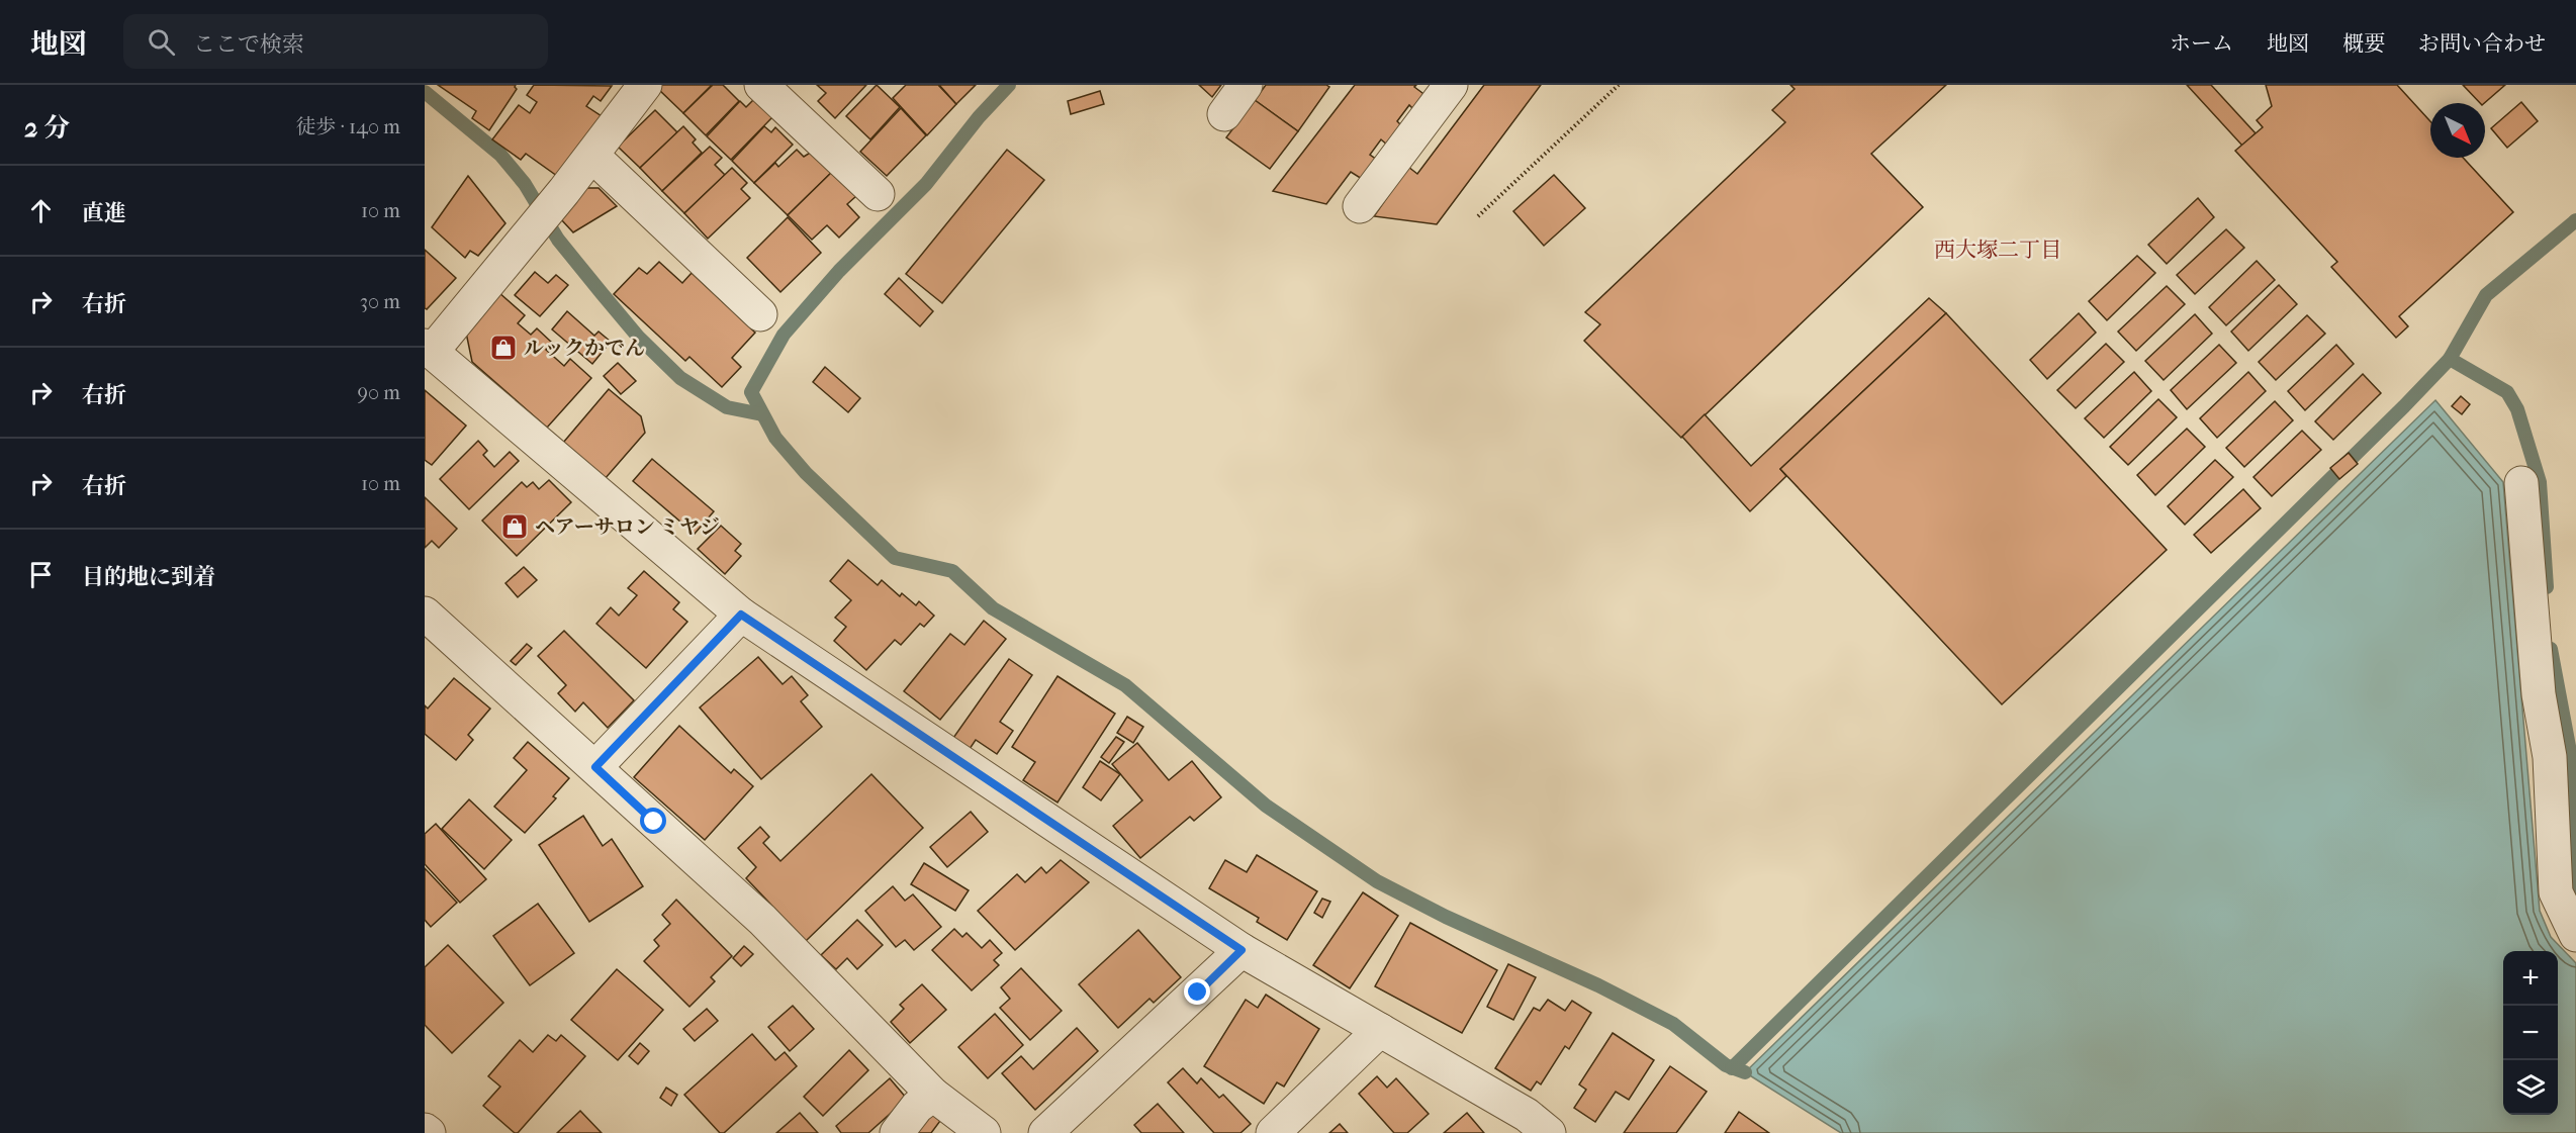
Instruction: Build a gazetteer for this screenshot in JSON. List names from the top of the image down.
{
  "districts": ["西大塚二丁目"],
  "places": {
    "shop": ["ルックかでん", "ヘアーサロン ミヤジ"]
  },
  "north": "bottom right",
  "page": {
    "header": "地図",
    "search": "ここで検索",
    "nav": [
      "ホーム",
      "地図",
      "概要",
      "お問い合わせ"
    ],
    "heading": ["2 分", "徒歩 · 140 m"],
    "list": [
      ["直進", "10 m"],
      ["右折", "30 m"],
      ["右折", "90 m"],
      ["右折", "10 m"],
      "目的地に到着"
    ],
    "map_buttons": ["+", "−"]
  }
}
